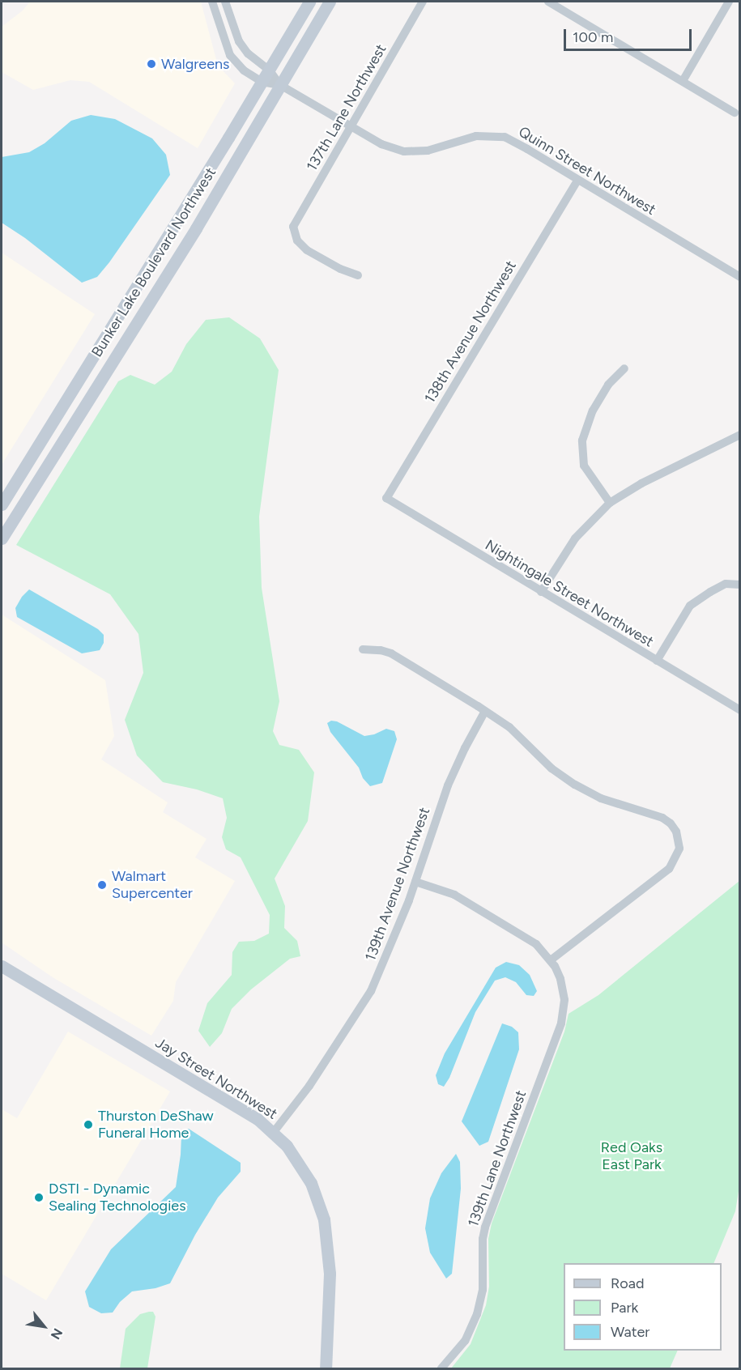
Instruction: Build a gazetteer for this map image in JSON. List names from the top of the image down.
{
  "streets": {
    "main road": ["Bunker Lake Boulevard Northwest", "Jay Street Northwest"],
    "street": [
      "137th Lane Northwest",
      "Quinn Street Northwest",
      "138th Avenue Northwest",
      "Nightingale Street Northwest",
      "139th Avenue Northwest",
      "139th Lane Northwest"
    ]
  },
  "crossings": [
    ["137th Lane Northwest", "Quinn Street Northwest"],
    ["Quinn Street Northwest", "Bunker Lake Boulevard Northwest"],
    ["Quinn Street Northwest", "138th Avenue Northwest"],
    ["138th Avenue Northwest", "Nightingale Street Northwest"],
    ["139th Avenue Northwest", "Jay Street Northwest"]
  ],
  "parks": ["Red Oaks East Park"],
  "places": [
    "Walgreens",
    "Walmart Supercenter",
    "Thurston DeShaw Funeral Home",
    "DSTI - Dynamic Sealing Technologies"
  ],
  "legend": ["Road", "Park", "Water"],
  "scale_bar": "100 m",
  "north": "bottom right"
}
